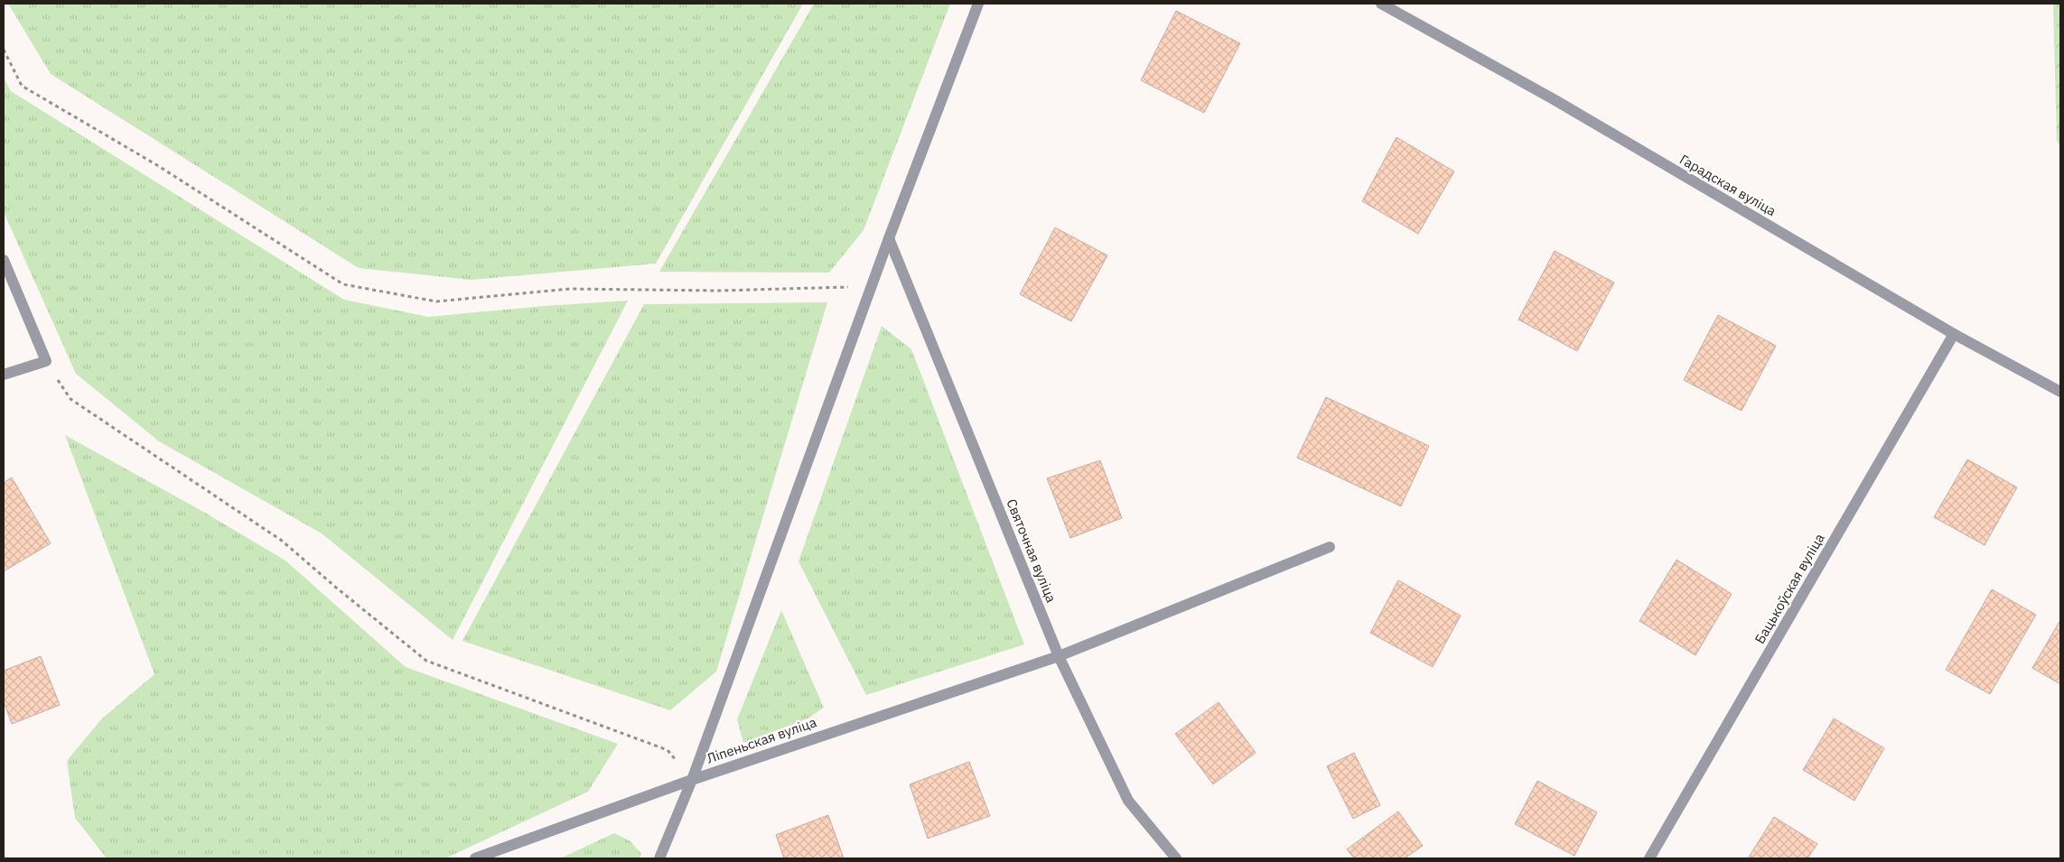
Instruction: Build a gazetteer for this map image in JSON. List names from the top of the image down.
{
  "streets": {
    "street": [
      "Гарадская вуліца",
      "Святочная вуліца",
      "Бацькоўская вуліца",
      "Ліпеньская вуліца"
    ]
  },
  "crossings": [
    ["Гарадская вуліца", "Бацькоўская вуліца"],
    ["Святочная вуліца", "Ліпеньская вуліца"]
  ]
}
